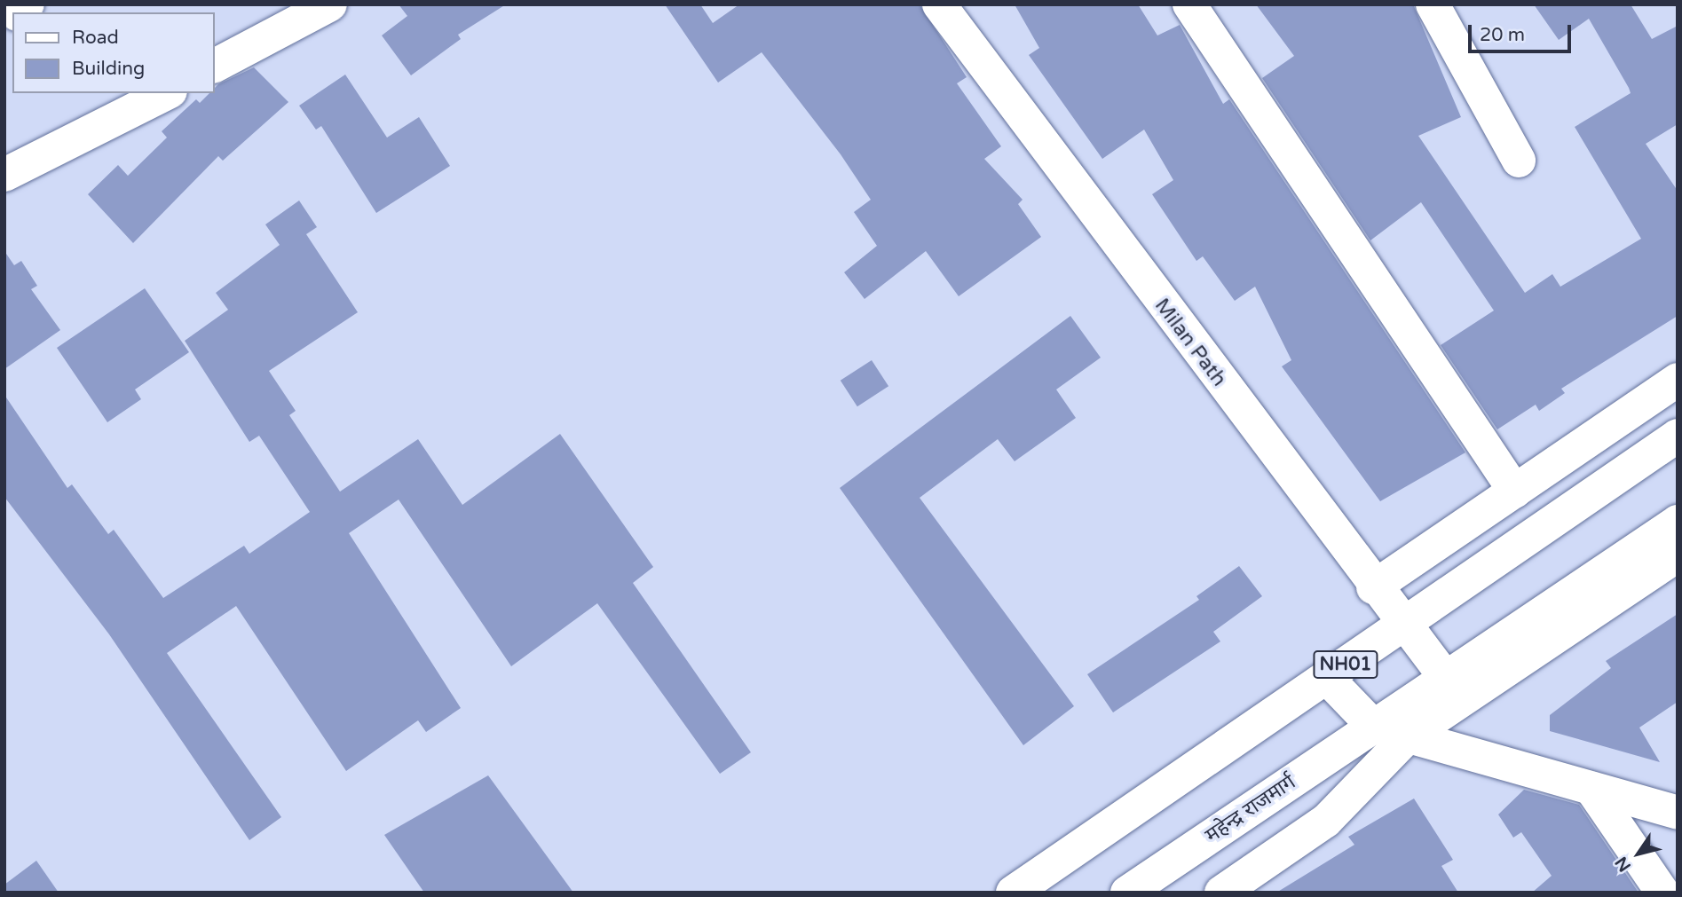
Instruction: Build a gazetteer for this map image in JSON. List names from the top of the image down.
{
  "streets": {
    "main road": ["Milan Path", "NH01", "महेन्द्र राजमार्ग"]
  },
  "crossings": [
    ["Milan Path", "NH01"],
    ["Milan Path", "महेन्द्र राजमार्ग"]
  ],
  "legend": ["Road", "Building"],
  "scale_bar": "20 m",
  "north": "bottom left"
}
